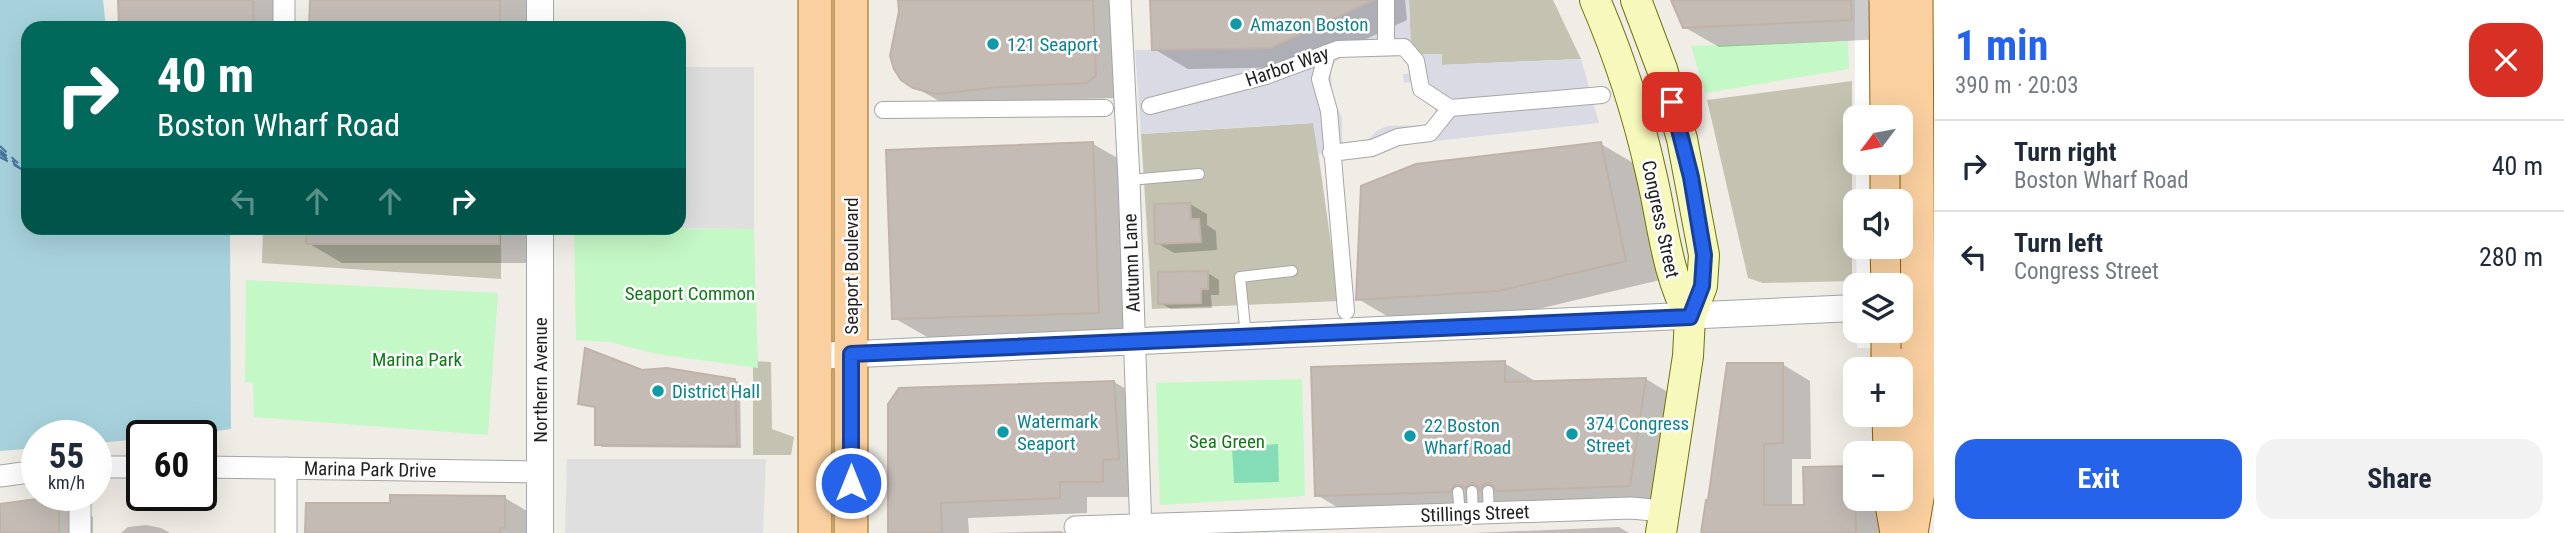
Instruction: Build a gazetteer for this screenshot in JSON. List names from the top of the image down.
{
  "streets": {
    "main road": ["Congress Street", "Seaport Boulevard"],
    "street": [
      "Harbor Way",
      "Autumn Lane",
      "Northern Avenue",
      "Marina Park Drive",
      "Stillings Street"
    ]
  },
  "crossings": [
    ["Congress Street", "Stillings Street"],
    ["Autumn Lane", "Stillings Street"],
    ["Northern Avenue", "Marina Park Drive"]
  ],
  "parks": ["Seaport Common", "Marina Park", "Sea Green"],
  "places": [
    "Amazon Boston",
    "121 Seaport",
    "District Hall",
    "Watermark Seaport",
    "374 Congress Street",
    "22 Boston Wharf Road"
  ],
  "north": "bottom left",
  "page": {
    "heading": ["1 min", "390 m · 20:03"],
    "turn": ["40 m", "Boston Wharf Road"],
    "map_buttons": ["+", "−"],
    "list": [
      {
        "name": "Turn right",
        "note": "Boston Wharf Road",
        "value": "40 m"
      },
      {
        "name": "Turn left",
        "note": "Congress Street",
        "value": "280 m"
      }
    ],
    "speed": "55 km/h",
    "limit": "60",
    "buttons": ["Exit", "Share"]
  }
}
